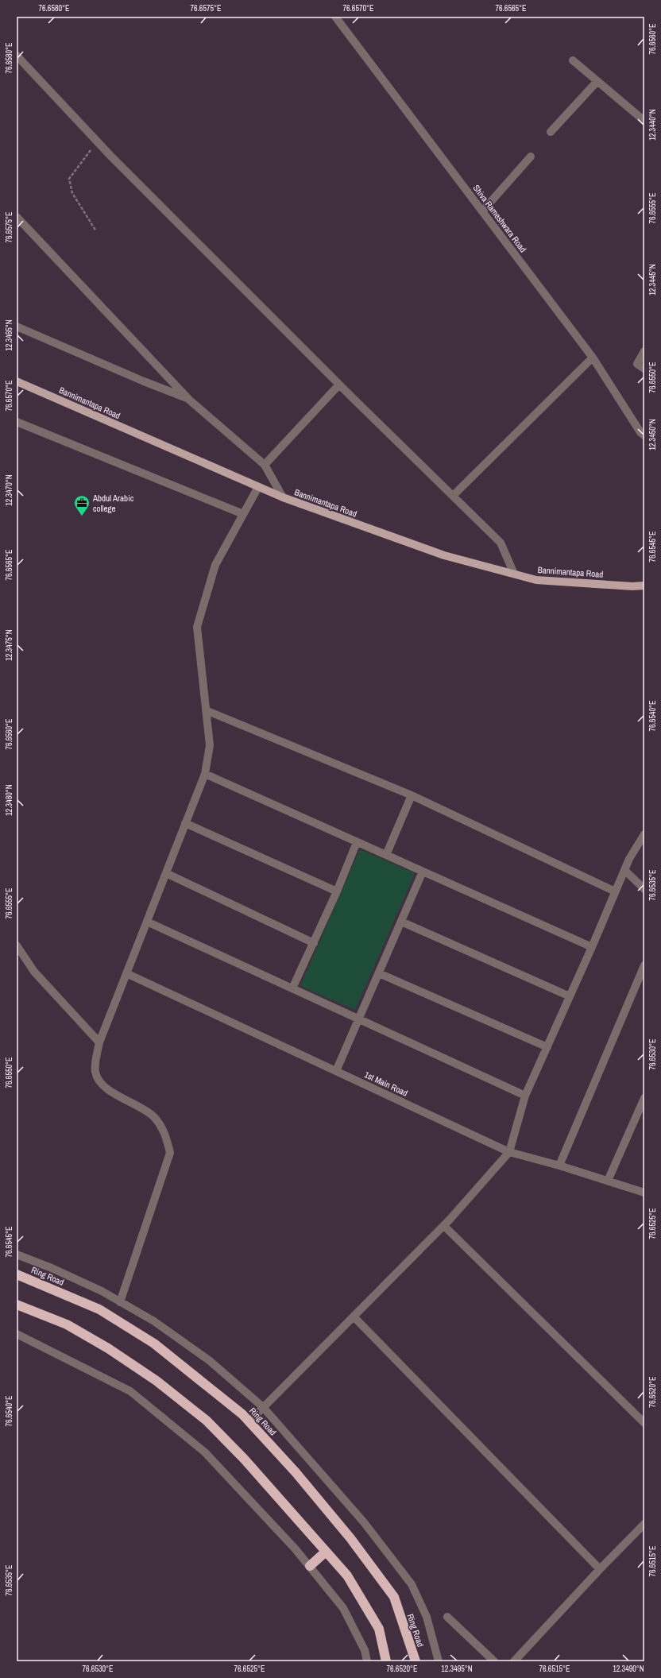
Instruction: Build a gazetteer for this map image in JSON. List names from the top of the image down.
{
  "streets": {
    "highway": ["Ring Road"],
    "main road": ["Bannimantapa Road"],
    "street": ["Shiva Rameshwara Road", "1st Main Road"]
  },
  "places": {
    "office": ["Abdul Arabic college"]
  },
  "coordinates": [
    "76.6580°E",
    "76.6575°E",
    "76.6570°E",
    "76.6565°E",
    "76.6560°E",
    "12.3440°N",
    "76.6555°E",
    "12.3445°N",
    "12.3465°N",
    "76.6550°E",
    "12.3450°N",
    "12.3470°N",
    "76.6545°E",
    "12.3475°N",
    "76.6540°E",
    "12.3480°N",
    "76.6535°E",
    "76.6530°E",
    "76.6525°E",
    "76.6520°E",
    "76.6515°E",
    "12.3495°N",
    "12.3490°N"
  ]
}
